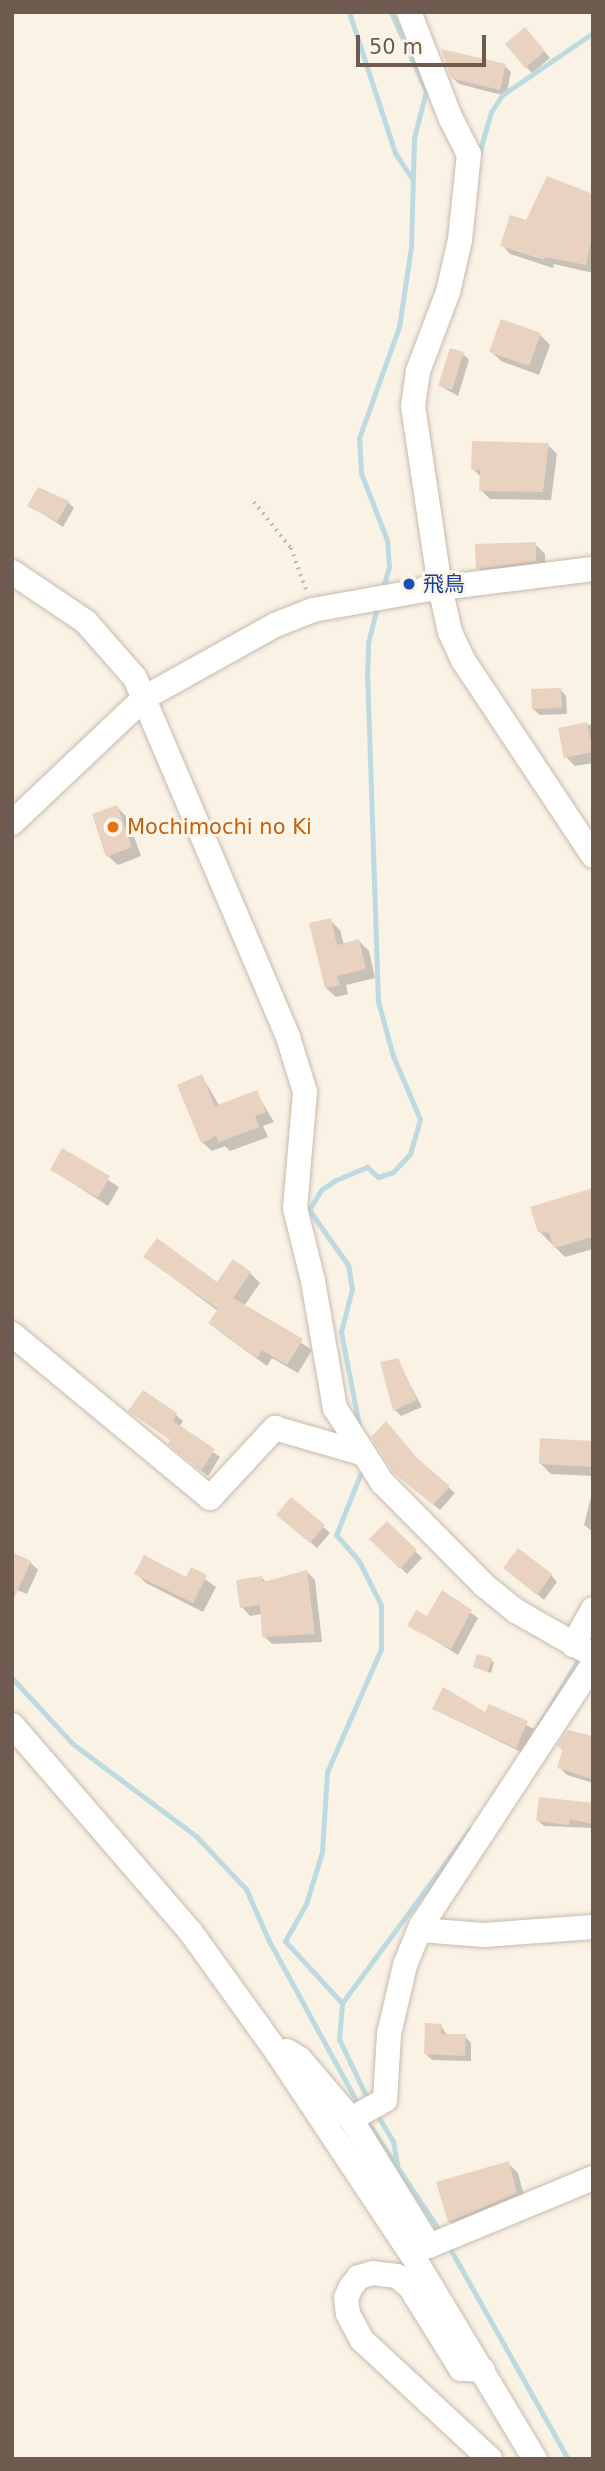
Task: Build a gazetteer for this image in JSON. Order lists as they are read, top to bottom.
{
  "places": ["飛鳥", "Mochimochi no Ki"],
  "scale_bar": "50 m"
}
